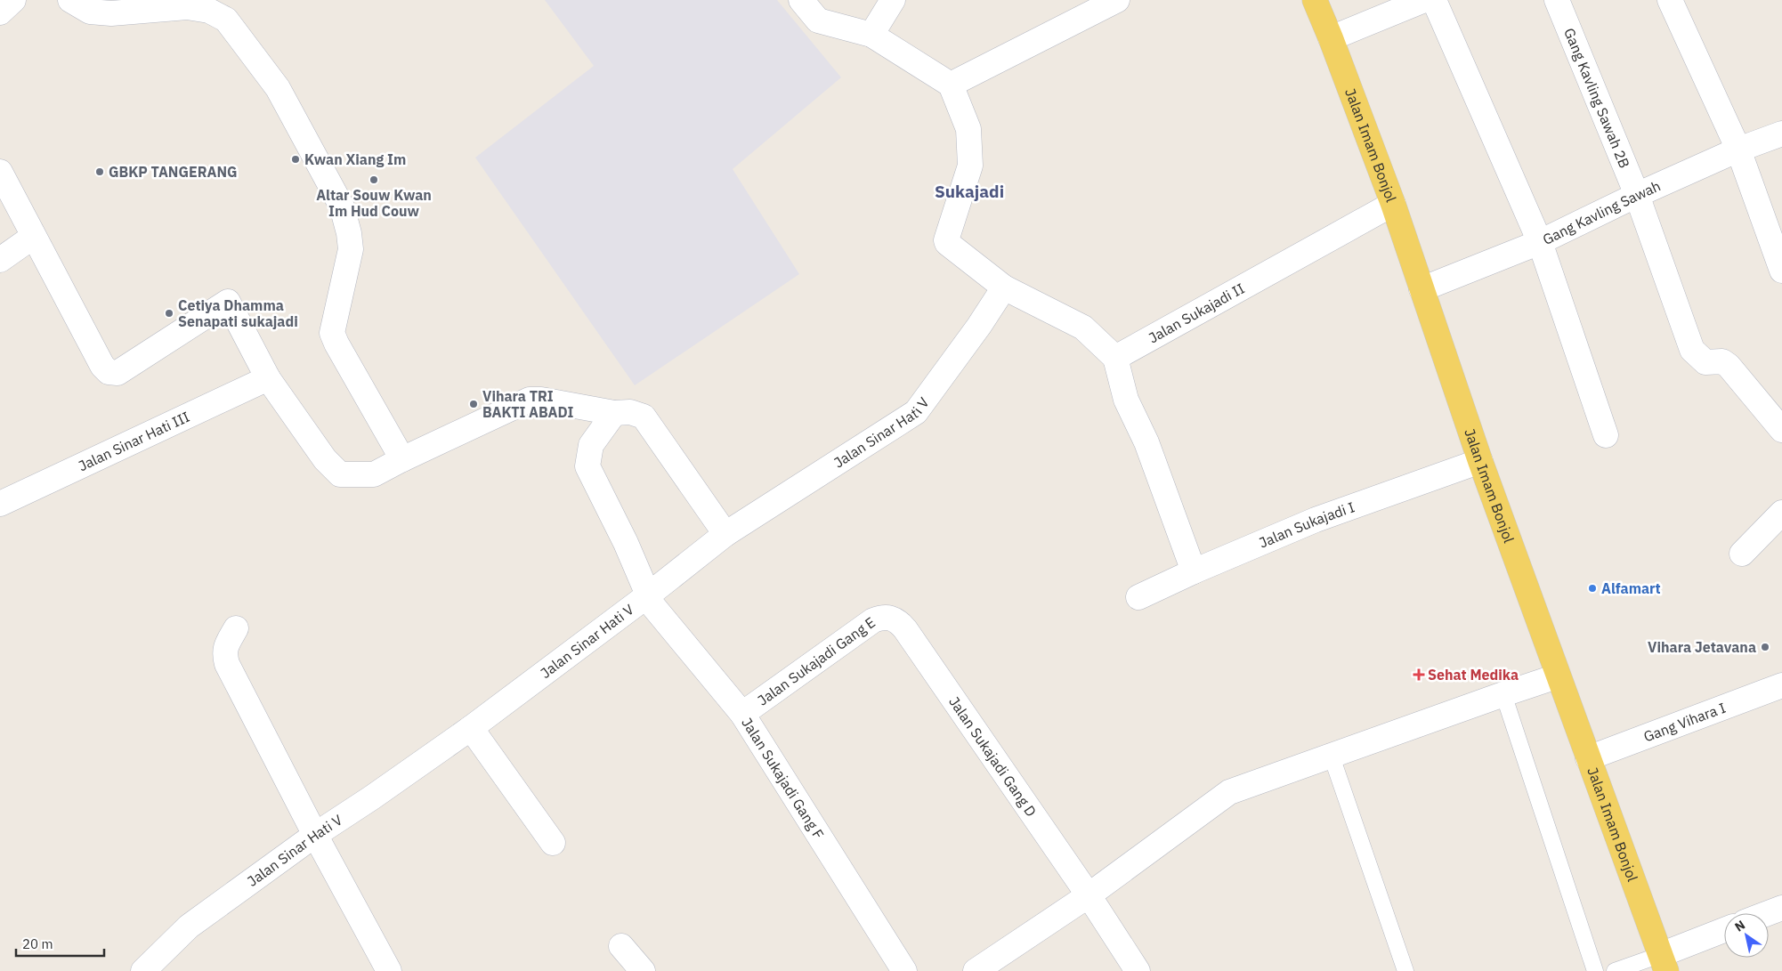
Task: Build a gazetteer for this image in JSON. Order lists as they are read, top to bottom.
{
  "streets": {
    "main road": ["Jalan Imam Bonjol"],
    "street": [
      "Gang Kavling Sawah 2B",
      "Gang Kavling Sawah",
      "Jalan Sukajadi II",
      "Jalan Sinar Hati V",
      "Jalan Sinar Hati III",
      "Jalan Sukajadi I",
      "Jalan Sukajadi Gang E",
      "Gang Vihara I",
      "Jalan Sukajadi Gang D",
      "Jalan Sukajadi Gang F"
    ]
  },
  "crossings": [
    ["Gang Kavling Sawah 2B", "Gang Kavling Sawah"],
    ["Jalan Imam Bonjol", "Gang Kavling Sawah"],
    ["Jalan Imam Bonjol", "Jalan Sukajadi II"],
    ["Jalan Imam Bonjol", "Jalan Sukajadi I"],
    ["Jalan Imam Bonjol", "Gang Vihara I"],
    ["Jalan Sinar Hati V", "Jalan Sukajadi Gang F"],
    ["Jalan Sukajadi Gang E", "Jalan Sukajadi Gang D"],
    ["Jalan Sukajadi Gang E", "Jalan Sukajadi Gang F"]
  ],
  "districts": ["Sukajadi"],
  "places": {
    "other": [
      "Kwan Xiang Im",
      "GBKP TANGERANG",
      "Altar Souw Kwan Im Hud Couw",
      "Cetiya Dhamma Senapati sukajadi",
      "Vihara TRI BAKTI ABADI",
      "Alfamart",
      "Vihara Jetavana"
    ],
    "health": ["Sehat Medika"]
  },
  "scale_bar": "20 m",
  "north": "top left"
}
